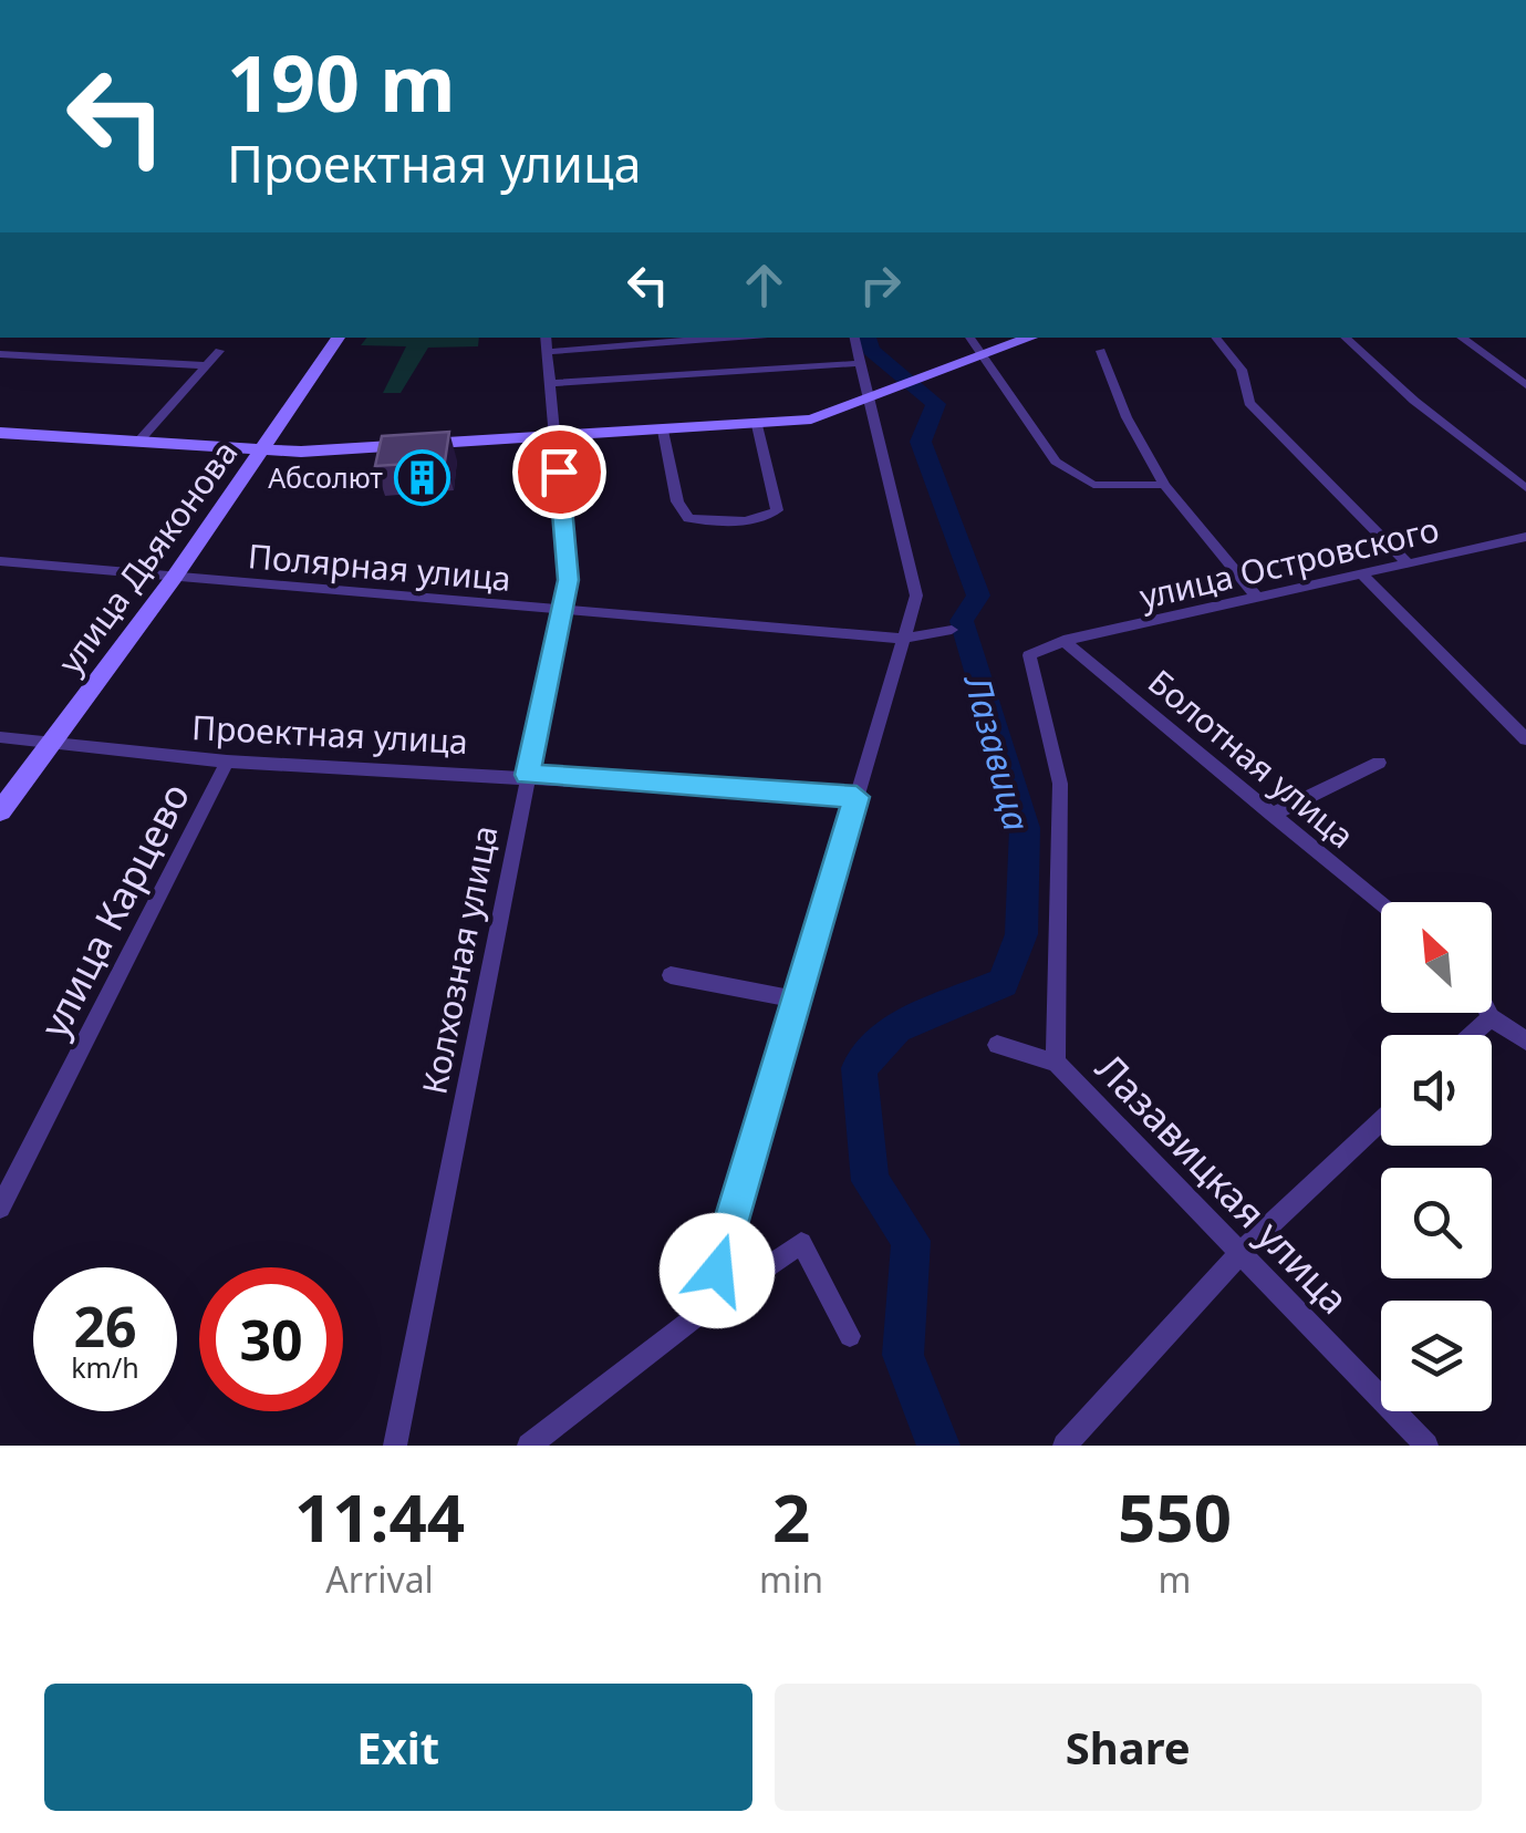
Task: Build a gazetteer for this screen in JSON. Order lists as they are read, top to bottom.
{
  "streets": {
    "main road": ["улица Дьяконова"],
    "street": [
      "улица Островского",
      "Полярная улица",
      "Проектная улица",
      "Болотная улица",
      "улица Карцево",
      "Колхозная улица",
      "Лазавицкая улица"
    ]
  },
  "crossings": [
    ["улица Дьяконова", "Полярная улица"],
    ["улица Дьяконова", "Проектная улица"],
    ["улица Островского", "Болотная улица"],
    ["Полярная улица", "Колхозная улица"],
    ["Проектная улица", "улица Карцево"],
    ["Проектная улица", "Колхозная улица"]
  ],
  "water": ["Лазавица"],
  "places": {
    "building": ["Абсолют"]
  },
  "north": "top left",
  "page": {
    "turn": ["190 m", "Проектная улица"],
    "speed": "26 km/h",
    "limit": "30",
    "eta": [
      "11:44",
      "Arrival",
      "2",
      "min",
      "550",
      "m"
    ],
    "buttons": ["Exit", "Share"]
  }
}
